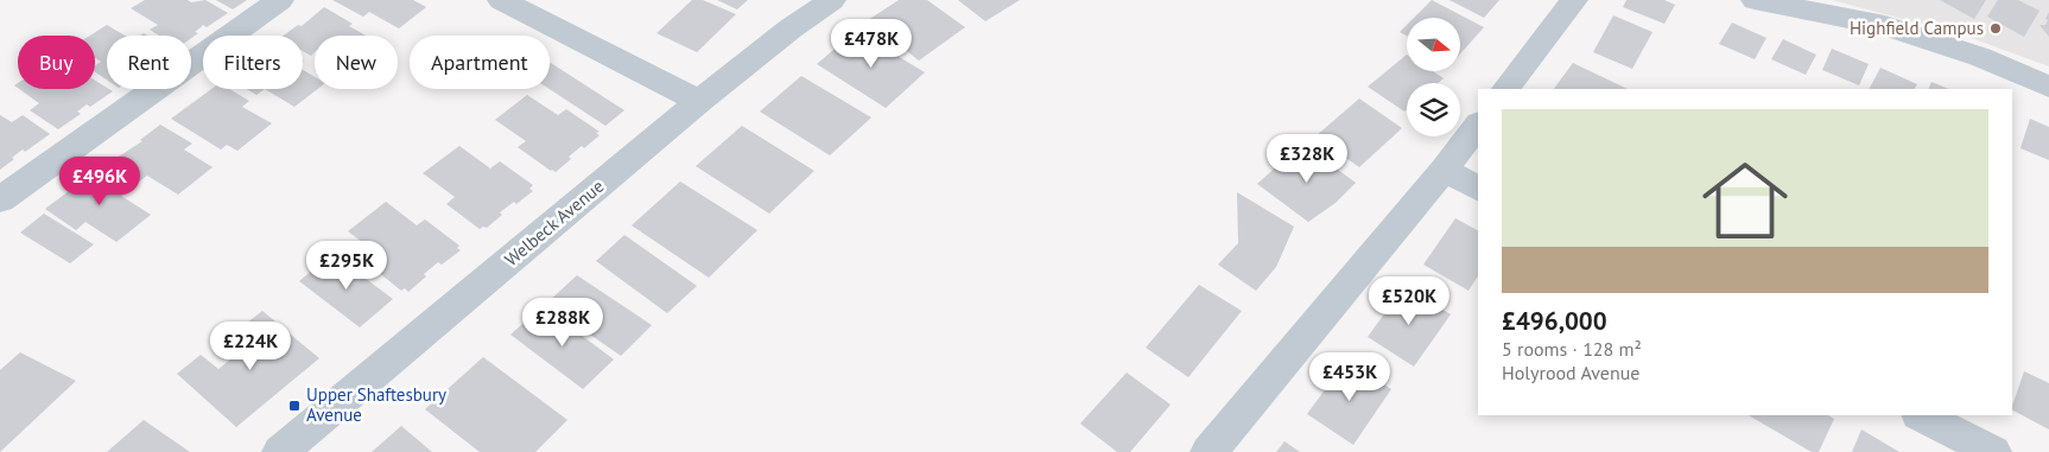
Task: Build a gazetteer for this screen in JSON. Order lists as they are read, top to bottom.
{
  "streets": {
    "street": ["Welbeck Avenue"]
  },
  "places": {
    "other": ["Highfield Campus"],
    "transit": ["Upper Shaftesbury Avenue"]
  },
  "north": "right",
  "page": {
    "price": [
      "£478K",
      "£328K",
      "£496K",
      "£295K",
      "£520K",
      "£288K",
      "£224K",
      "£453K"
    ],
    "chip": [
      "Buy",
      "Rent",
      "Filters",
      "New",
      "Apartment"
    ],
    "list": [
      {
        "name": "£496,000",
        "note": "5 rooms · 128 m² · Holyrood Avenue"
      }
    ]
  }
}
